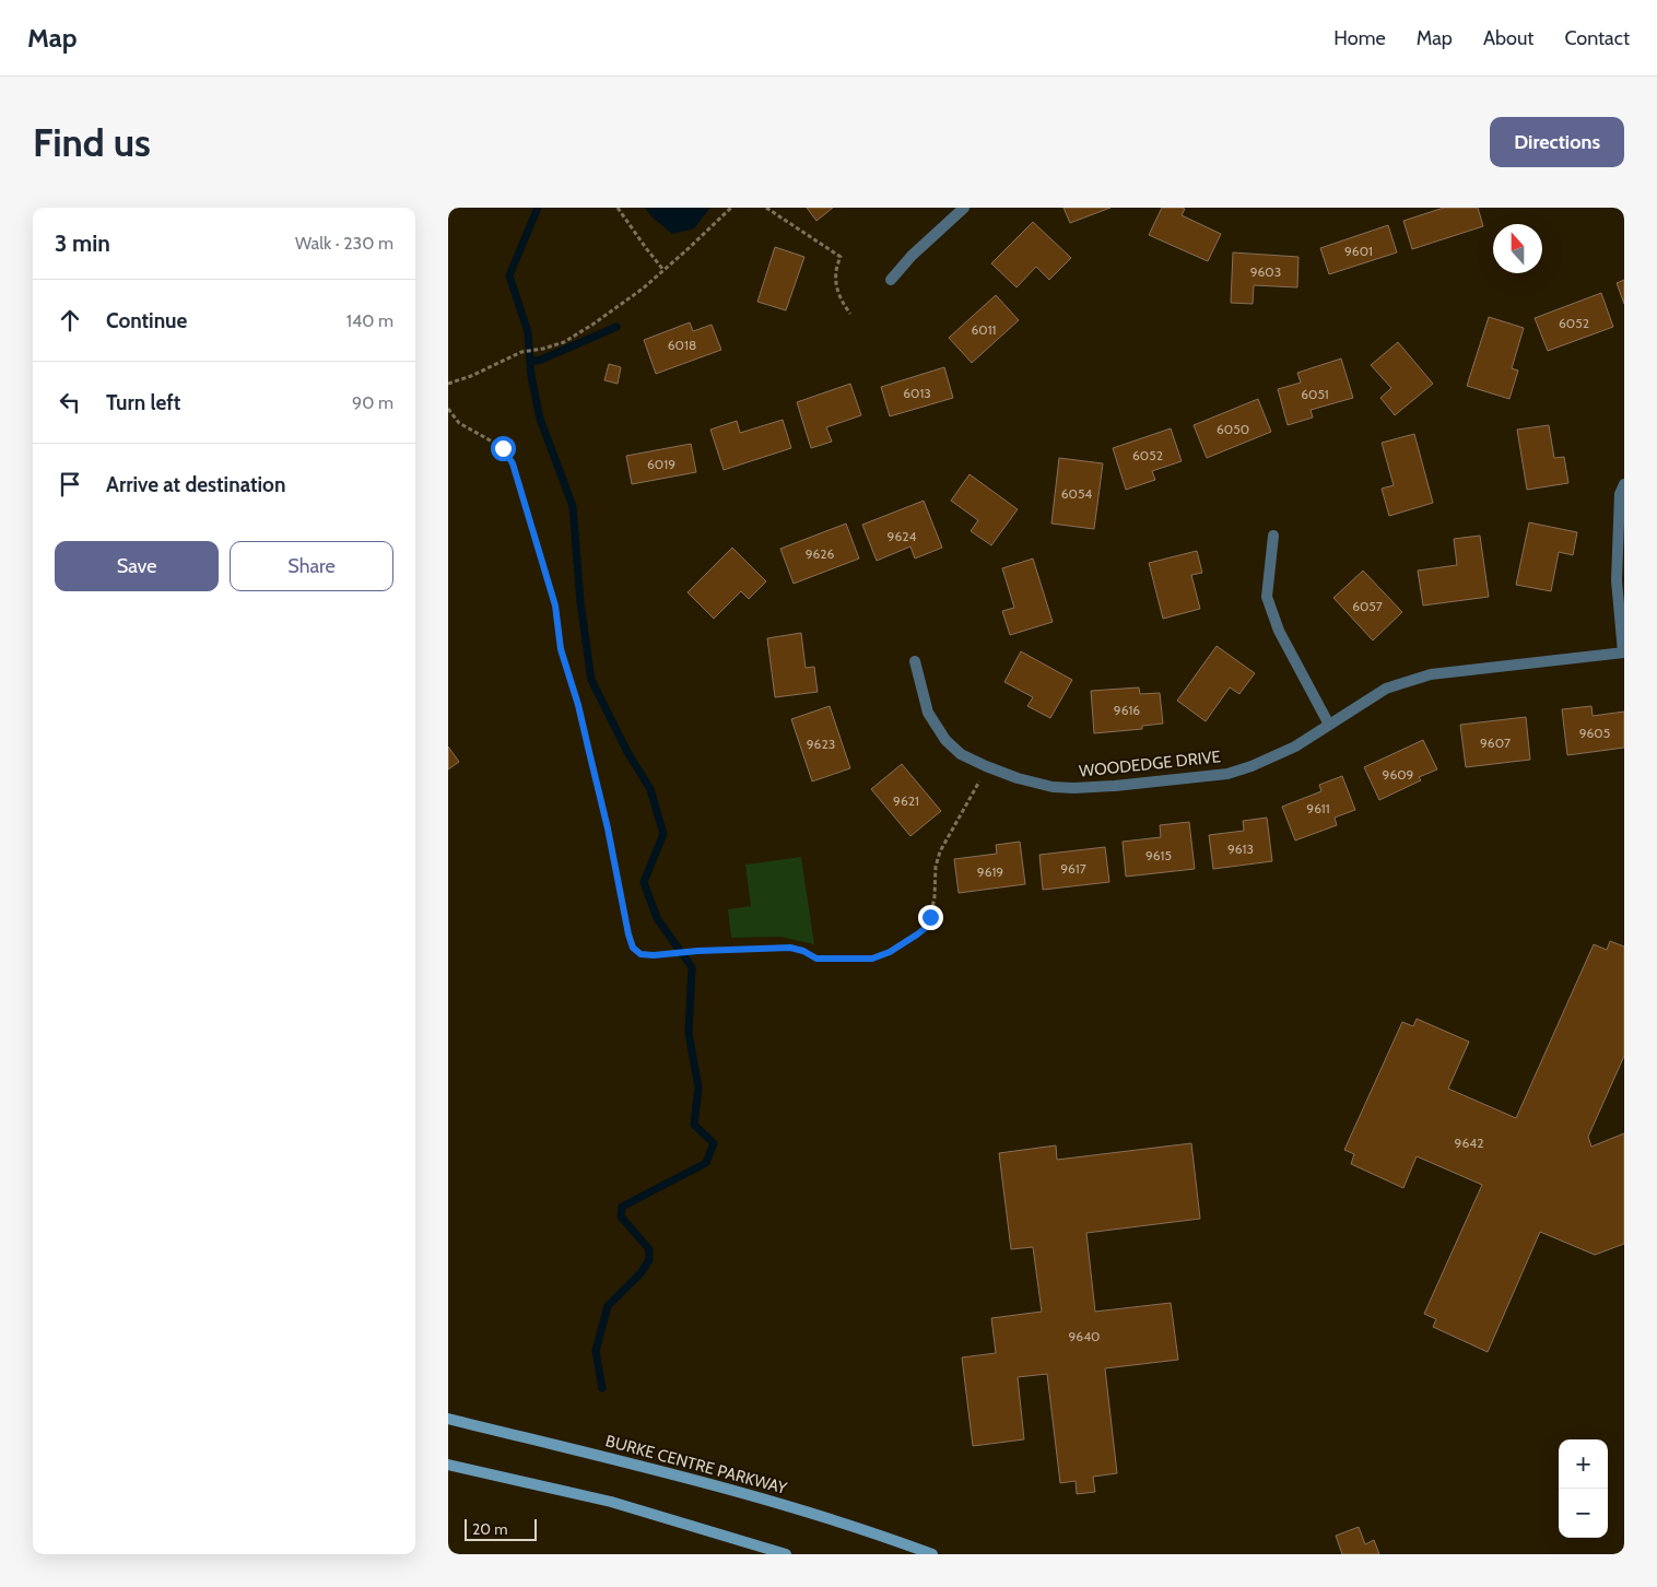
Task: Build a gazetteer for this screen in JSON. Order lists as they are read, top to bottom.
{
  "streets": {
    "main road": ["BURKE CENTRE PARKWAY"],
    "street": ["WOODEDGE DRIVE"]
  },
  "house_numbers": [
    "9601",
    "9603",
    "6052",
    "6011",
    "6018",
    "6013",
    "6051",
    "6050",
    "6052",
    "6019",
    "6054",
    "9624",
    "9626",
    "6057",
    "9616",
    "9605",
    "9607",
    "9623",
    "9609",
    "9621",
    "9611",
    "9613",
    "9615",
    "9617",
    "9619",
    "9642",
    "9640"
  ],
  "scale_bar": "20 m",
  "north": "top",
  "page": {
    "header": "Map",
    "nav": [
      "Home",
      "Map",
      "About",
      "Contact"
    ],
    "buttons": [
      "Directions",
      ["Save", "Share"]
    ],
    "title": "Find us",
    "heading": ["3 min", "Walk · 230 m"],
    "list": [
      ["Continue", "140 m"],
      ["Turn left", "90 m"],
      "Arrive at destination"
    ],
    "map_buttons": ["+", "−"],
    "scale": "20 m"
  }
}
